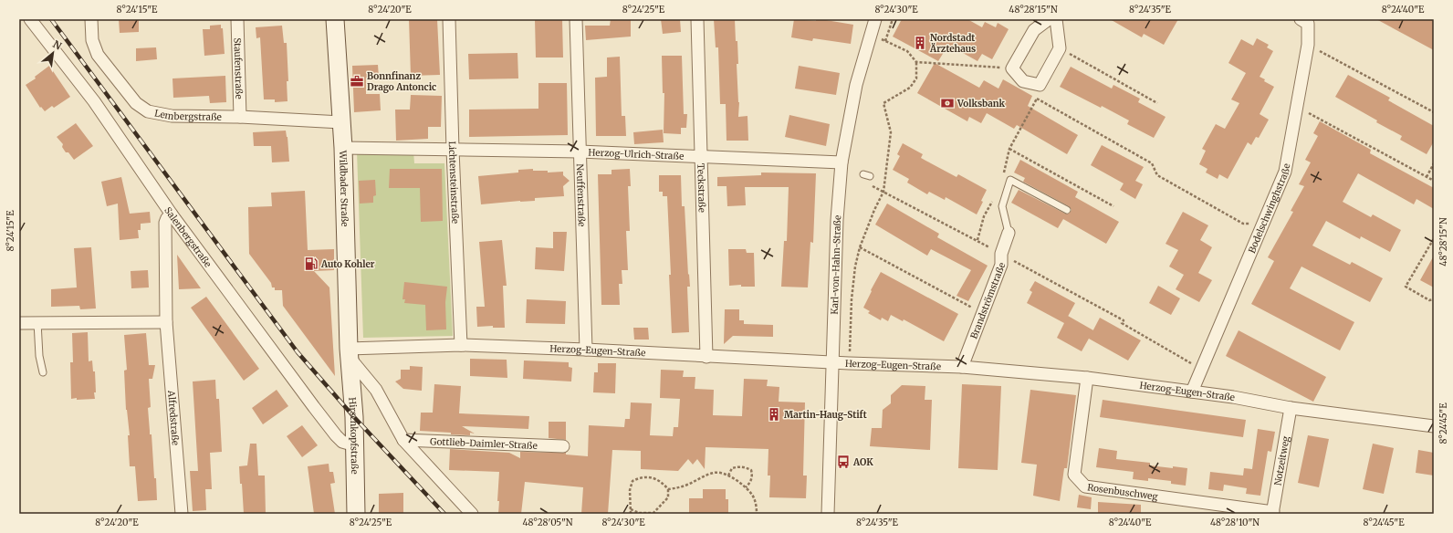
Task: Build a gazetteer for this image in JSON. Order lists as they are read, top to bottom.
{
  "streets": {
    "main road": ["Wildbader Straße", "Hirschkopfstraße"],
    "street": [
      "Staufenstraße",
      "Lembergstraße",
      "Herzog-Ulrich-Straße",
      "Lichtensteinstraße",
      "Teckstraße",
      "Neuffenstraße",
      "Bodelschwinghstraße",
      "Salenbergstraße",
      "Karl-von-Hahn-Straße",
      "Brandströmstraße",
      "Herzog-Eugen-Straße",
      "Alfredstraße",
      "Gottlieb-Daimler-Straße",
      "Notzeitweg",
      "Rosenbuschweg"
    ]
  },
  "crossings": [
    ["Staufenstraße", "Lembergstraße"],
    ["Lembergstraße", "Wildbader Straße"],
    ["Herzog-Ulrich-Straße", "Lichtensteinstraße"],
    ["Herzog-Ulrich-Straße", "Wildbader Straße"],
    ["Herzog-Ulrich-Straße", "Teckstraße"],
    ["Herzog-Ulrich-Straße", "Neuffenstraße"],
    ["Herzog-Ulrich-Straße", "Karl-von-Hahn-Straße"],
    ["Lichtensteinstraße", "Herzog-Eugen-Straße"],
    ["Wildbader Straße", "Herzog-Eugen-Straße"],
    ["Wildbader Straße", "Hirschkopfstraße"],
    ["Teckstraße", "Herzog-Eugen-Straße"],
    ["Neuffenstraße", "Herzog-Eugen-Straße"],
    ["Bodelschwinghstraße", "Herzog-Eugen-Straße"],
    ["Salenbergstraße", "Alfredstraße"],
    ["Salenbergstraße", "Hirschkopfstraße"],
    ["Karl-von-Hahn-Straße", "Herzog-Eugen-Straße"],
    ["Brandströmstraße", "Herzog-Eugen-Straße"],
    ["Herzog-Eugen-Straße", "Hirschkopfstraße"],
    ["Herzog-Eugen-Straße", "Notzeitweg"],
    ["Herzog-Eugen-Straße", "Rosenbuschweg"],
    ["Notzeitweg", "Rosenbuschweg"]
  ],
  "places": {
    "building": ["Nordstadt Ärztehaus", "Martin-Haug-Stift"],
    "office": ["Bonnfinanz Drago Antoncic"],
    "bank": ["Volksbank"],
    "fuel station": ["Auto Kohler"],
    "bus stop": ["AOK"]
  },
  "north": "top right",
  "coordinates": [
    "8°24'15\"E",
    "8°24'20\"E",
    "8°24'25\"E",
    "8°24'30\"E",
    "48°28'15\"N",
    "8°24'35\"E",
    "8°24'40\"E",
    "8°24'45\"E",
    "48°28'05\"N",
    "48°28'10\"N"
  ]
}
